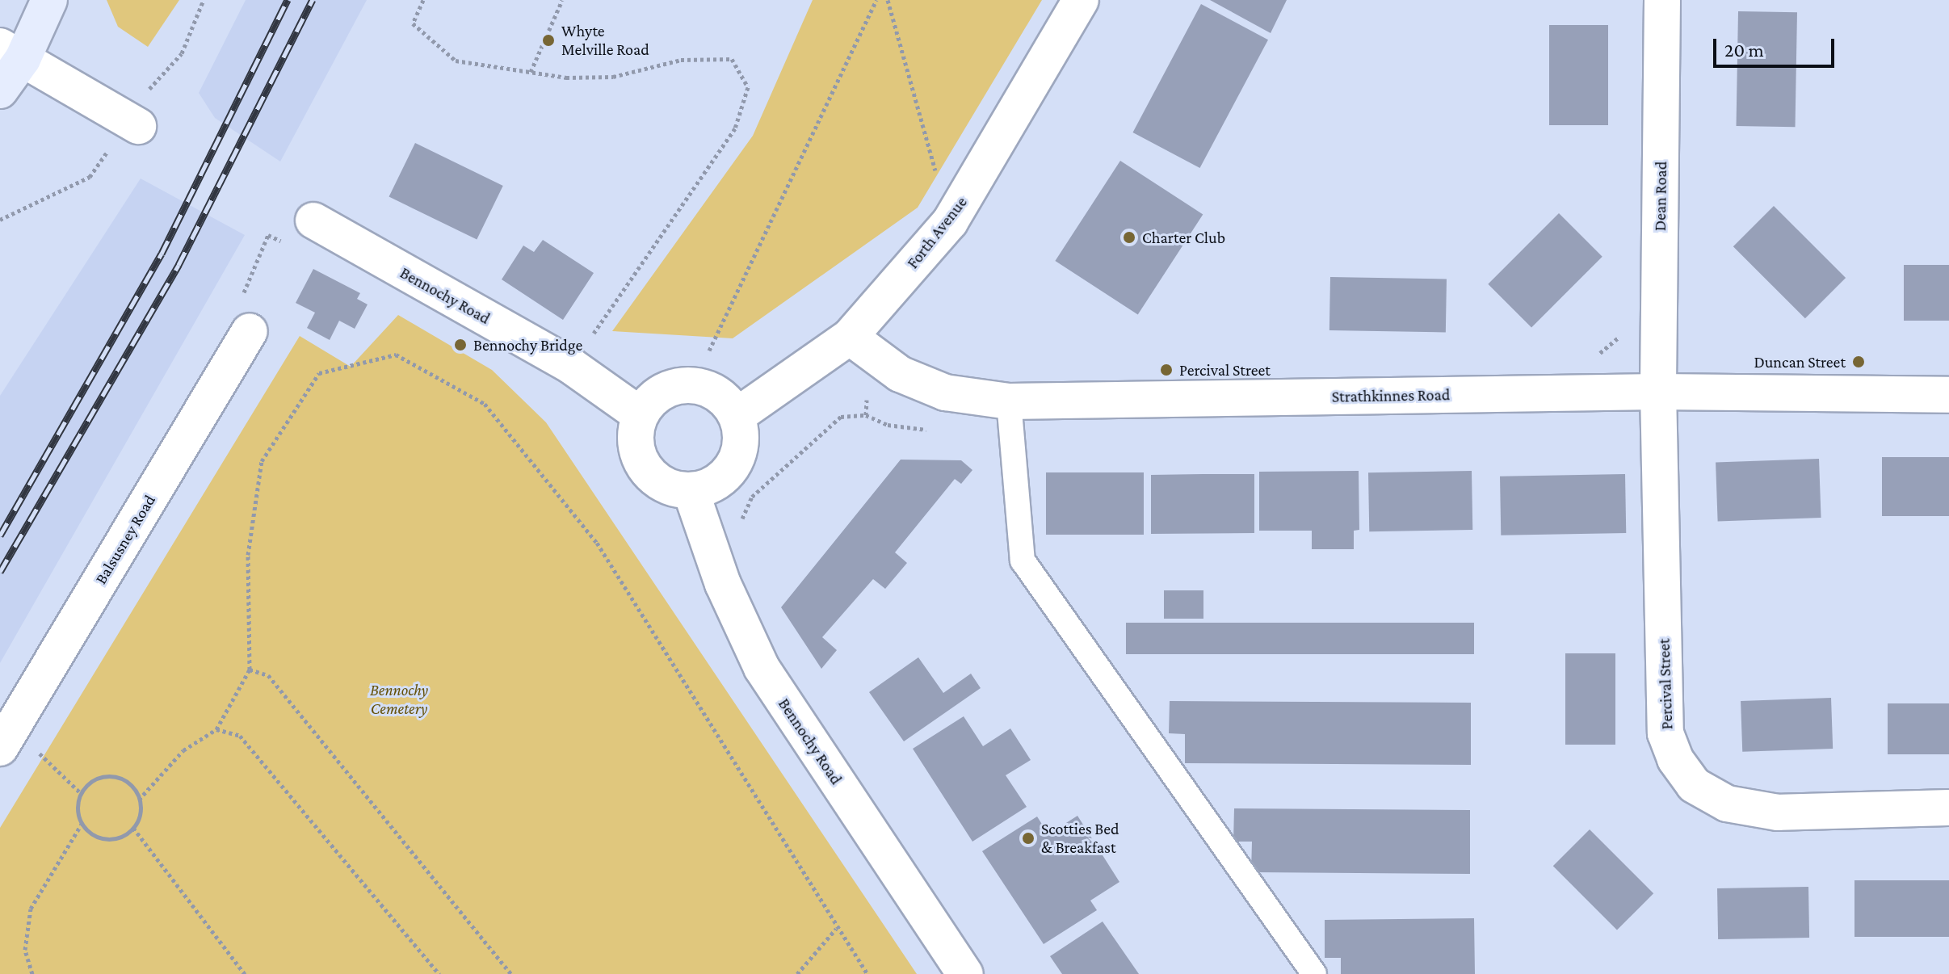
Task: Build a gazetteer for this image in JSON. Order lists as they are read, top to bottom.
{
  "streets": {
    "street": [
      "Dean Road",
      "Forth Avenue",
      "Bennochy Road",
      "Strathkinnes Road",
      "Balsusney Road",
      "Percival Street"
    ]
  },
  "crossings": [
    ["Dean Road", "Strathkinnes Road"],
    ["Dean Road", "Percival Street"],
    ["Forth Avenue", "Bennochy Road"],
    ["Forth Avenue", "Strathkinnes Road"],
    ["Strathkinnes Road", "Percival Street"]
  ],
  "parks": ["Bennochy Cemetery"],
  "places": [
    "Whyte Melville Road",
    "Charter Club",
    "Bennochy Bridge",
    "Duncan Street",
    "Percival Street",
    "Scotties Bed & Breakfast"
  ],
  "scale_bar": "20 m"
}
